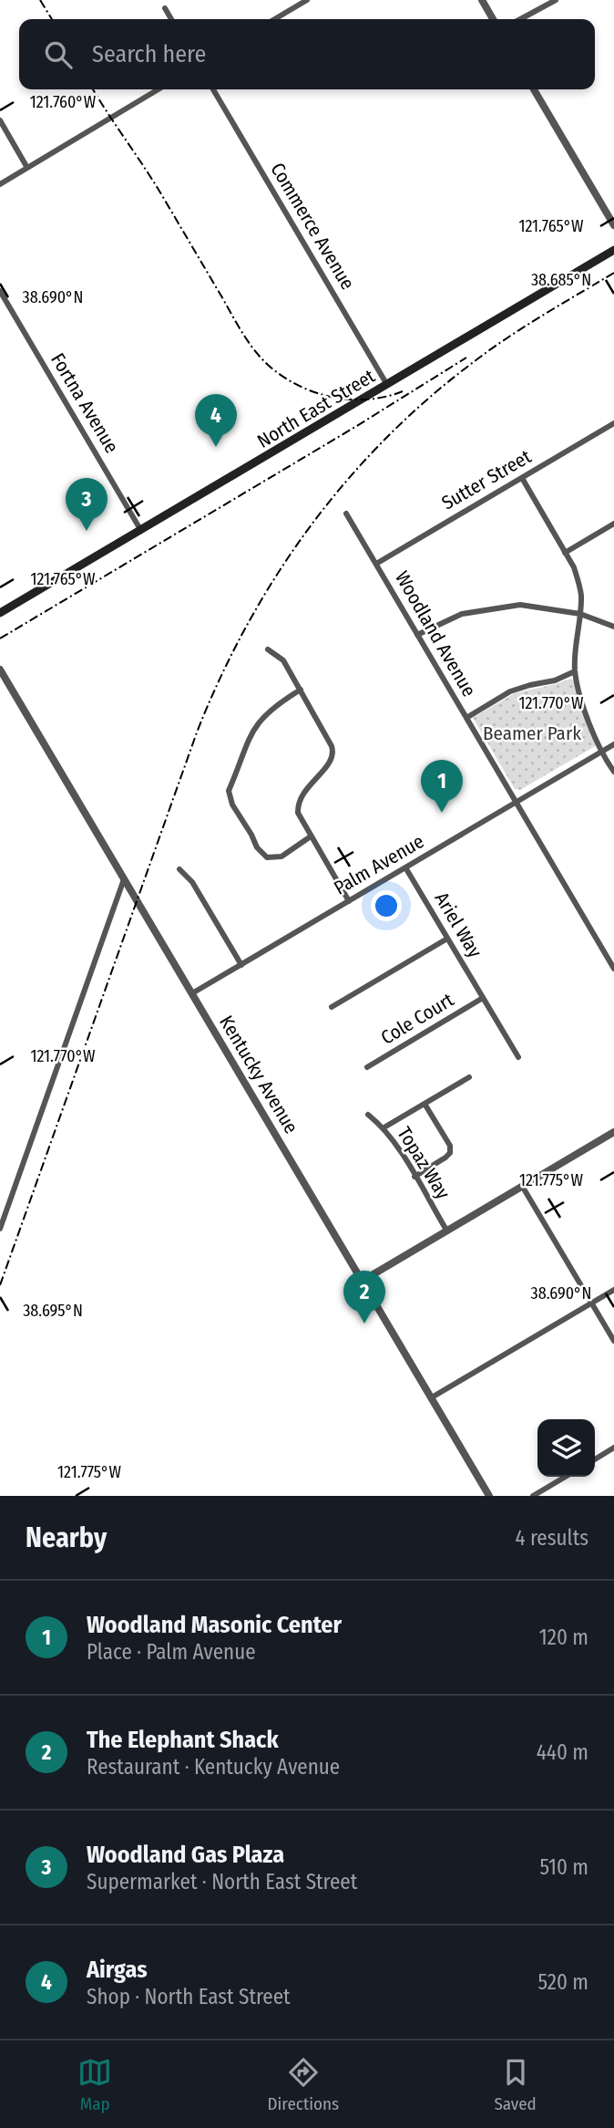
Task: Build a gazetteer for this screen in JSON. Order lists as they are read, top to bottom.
{
  "streets": {
    "main road": ["North East Street"],
    "street": [
      "Commerce Avenue",
      "Fortna Avenue",
      "Sutter Street",
      "Woodland Avenue",
      "Palm Avenue",
      "Ariel Way",
      "Cole Court",
      "Kentucky Avenue",
      "Topaz Way"
    ]
  },
  "crossings": [
    ["Commerce Avenue", "North East Street"],
    ["Fortna Avenue", "North East Street"],
    ["Sutter Street", "Woodland Avenue"],
    ["Woodland Avenue", "Palm Avenue"],
    ["Palm Avenue", "Ariel Way"],
    ["Palm Avenue", "Kentucky Avenue"],
    ["Ariel Way", "Cole Court"]
  ],
  "parks": ["Beamer Park"],
  "page": {
    "search": "Search here",
    "pins": [
      "4",
      "3",
      "1",
      "2"
    ],
    "heading": ["Nearby", "4 results"],
    "list": [
      {
        "mark": "1",
        "name": "Woodland Masonic Center",
        "note": "Place · Palm Avenue",
        "value": "120 m"
      },
      {
        "mark": "2",
        "name": "The Elephant Shack",
        "note": "Restaurant · Kentucky Avenue",
        "value": "440 m"
      },
      {
        "mark": "3",
        "name": "Woodland Gas Plaza",
        "note": "Supermarket · North East Street",
        "value": "510 m"
      },
      {
        "mark": "4",
        "name": "Airgas",
        "note": "Shop · North East Street",
        "value": "520 m"
      }
    ],
    "nav": ["Map", "Directions", "Saved"]
  },
  "coordinates": [
    "121.760°W",
    "121.765°W",
    "38.685°N",
    "38.690°N",
    "121.770°W",
    "121.775°W",
    "38.695°N"
  ]
}
